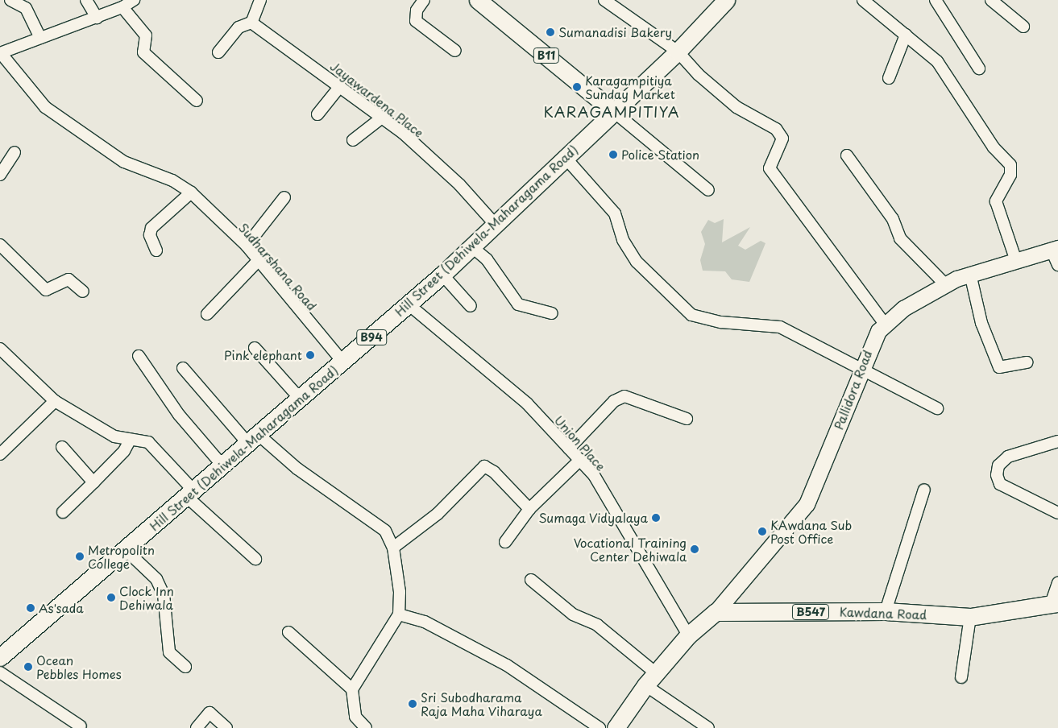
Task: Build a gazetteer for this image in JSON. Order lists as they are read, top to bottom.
{
  "streets": {
    "main road": [
      "B11",
      "Hill Street (Dehiwela-Maharagama Road)",
      "B94",
      "B547",
      "Kawdana Road"
    ],
    "street": [
      "Jayawardena Place",
      "Sudharshana Road",
      "Pallidora Road",
      "Union Place"
    ]
  },
  "crossings": [
    ["B11", "Hill Street (Dehiwela-Maharagama Road)"],
    ["Jayawardena Place", "Hill Street (Dehiwela-Maharagama Road)"],
    ["Hill Street (Dehiwela-Maharagama Road)", "Sudharshana Road"],
    ["Hill Street (Dehiwela-Maharagama Road)", "Union Place"],
    ["Pallidora Road", "Kawdana Road"]
  ],
  "districts": ["KARAGAMPITIYA"],
  "places": [
    "Sumanadisi Bakery",
    "Karagampitiya Sunday Market",
    "Police Station",
    "Pink elephant",
    "Sumaga Vidyalaya",
    "KAwdana Sub Post Office",
    "Vocational Training Center Dehiwala",
    "Metropolitn College",
    "Clock Inn Dehiwala",
    "As'sada",
    "Ocean Pebbles Homes",
    "Sri Subodharama Raja Maha Viharaya"
  ]
}
